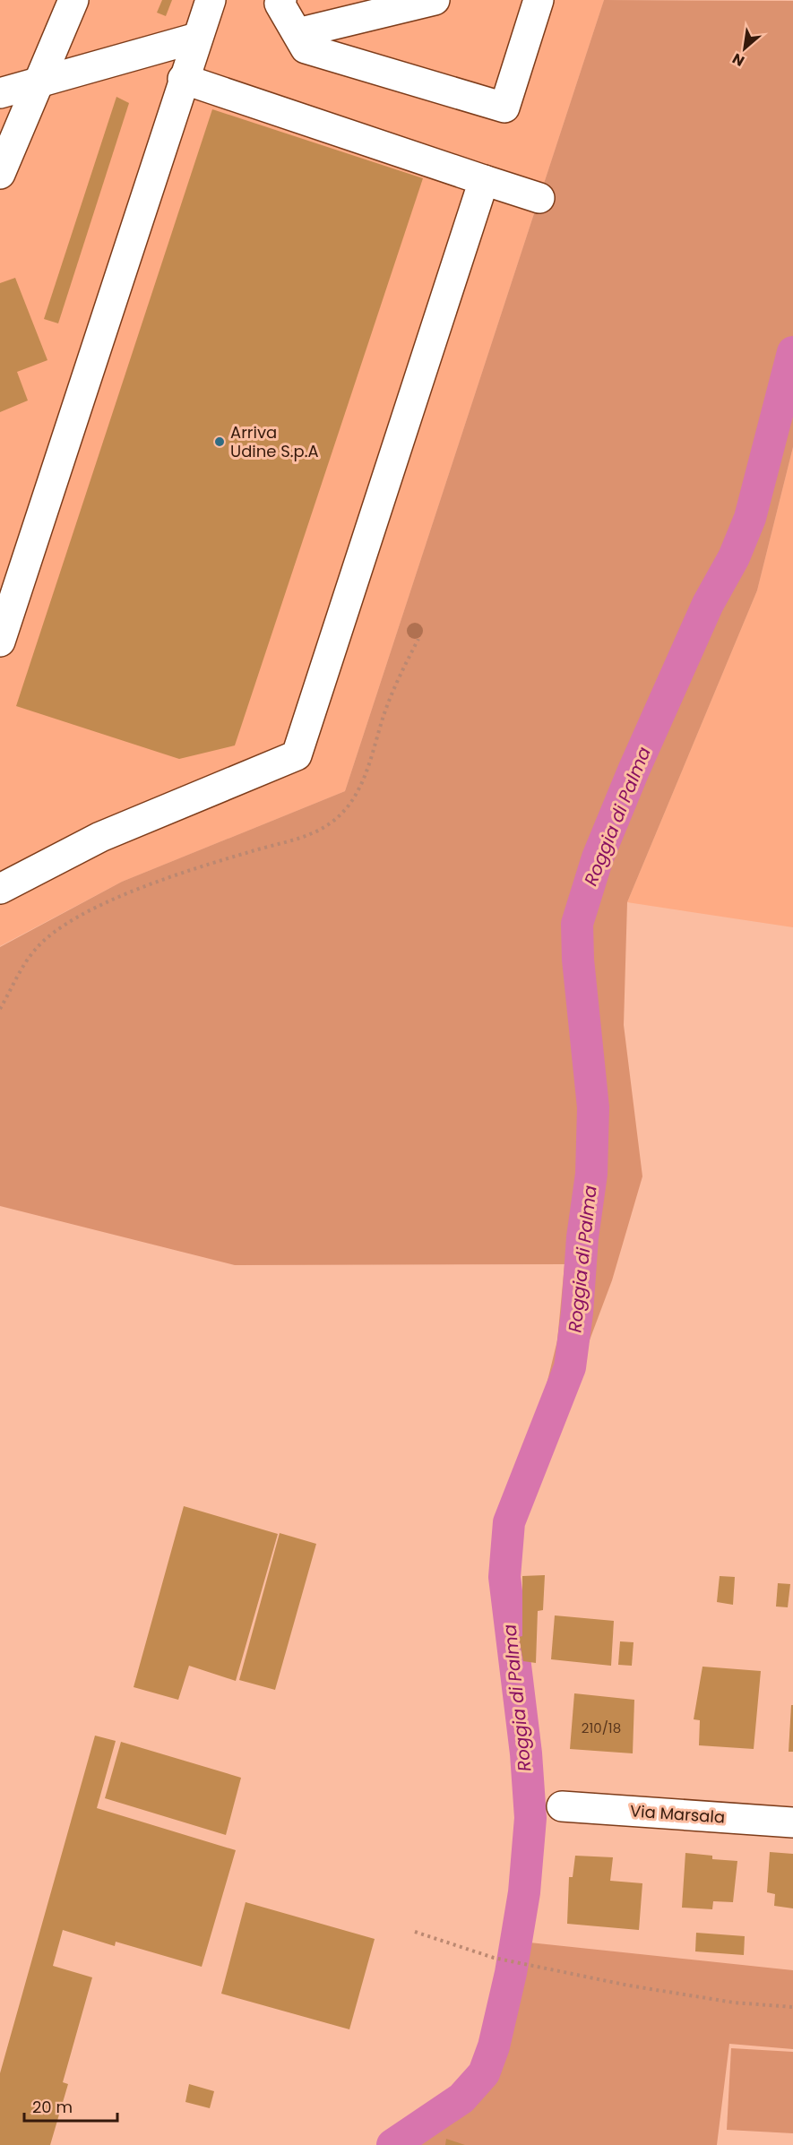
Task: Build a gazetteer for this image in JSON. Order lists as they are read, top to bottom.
{
  "streets": {
    "street": ["Via Marsala"]
  },
  "water": ["Roggia di Palma"],
  "places": ["Arriva Udine S.p.A"],
  "house_numbers": ["210/18"],
  "scale_bar": "20 m",
  "north": "bottom left"
}
